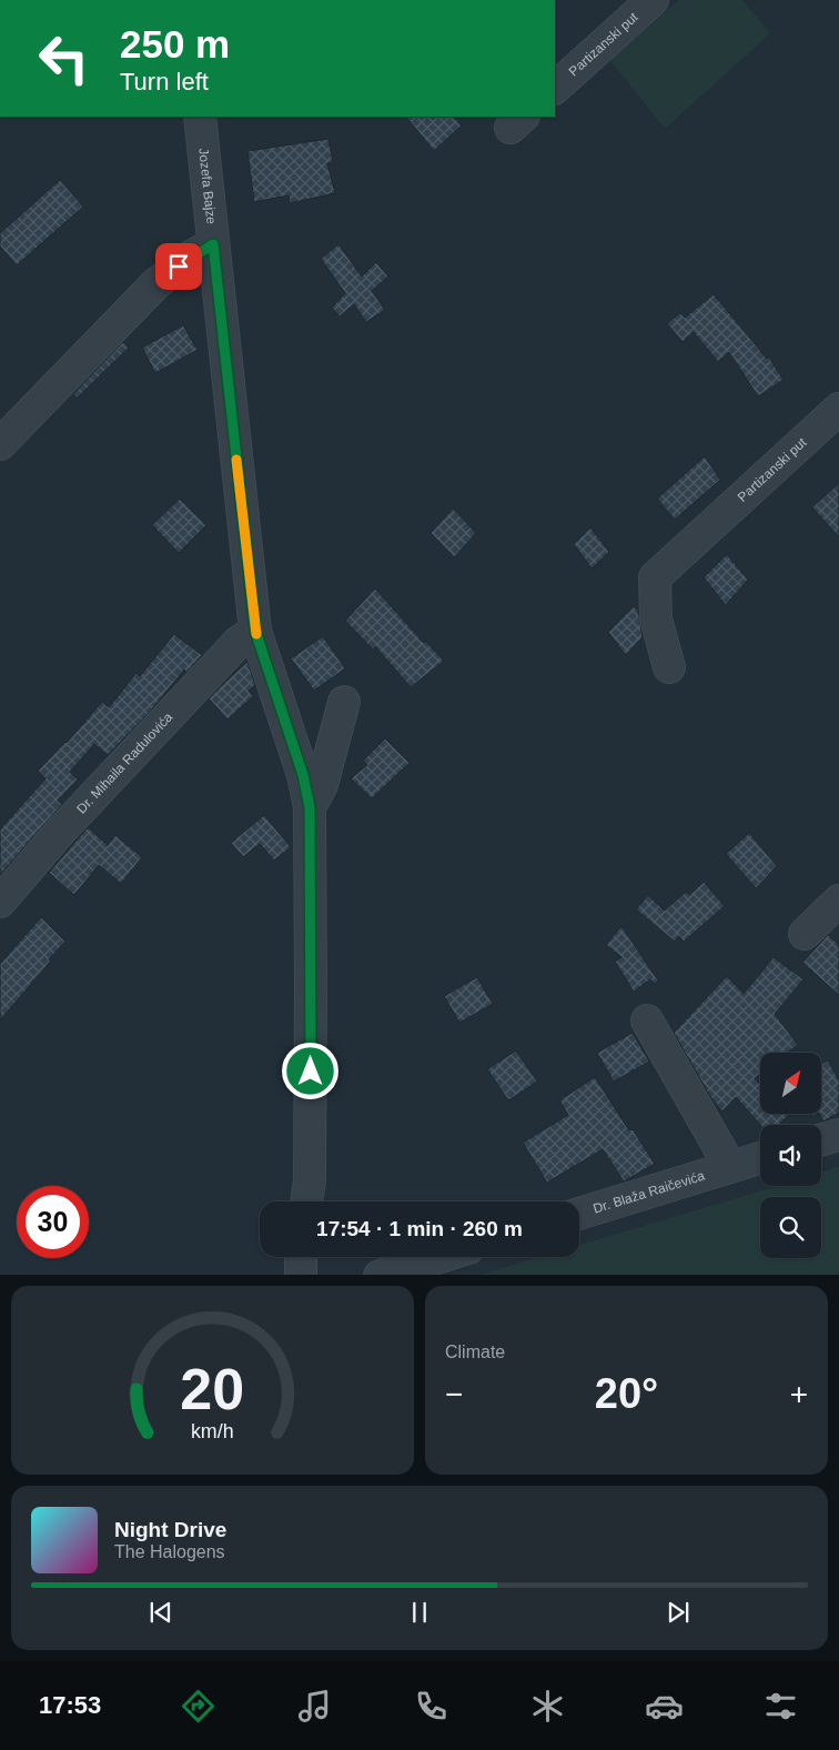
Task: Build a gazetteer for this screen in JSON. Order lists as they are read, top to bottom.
{
  "streets": {
    "street": [
      "Partizanski put",
      "Jozefa Bajze",
      "Dr. Mihaila Radulovića",
      "Dr. Blaža Raičevića"
    ]
  },
  "crossings": [
    ["Jozefa Bajze", "Dr. Mihaila Radulovića"]
  ],
  "north": "top right",
  "page": {
    "turn": ["250 m", "Turn left"],
    "limit": "30",
    "trip": "17:54 · 1 min · 260 m",
    "tile": "Climate",
    "heat": ["−", "20°", "+"],
    "song": ["Night Drive", "The Halogens"],
    "tabs": "17:53",
    "gauge": ["20", "km/h"]
  }
}
